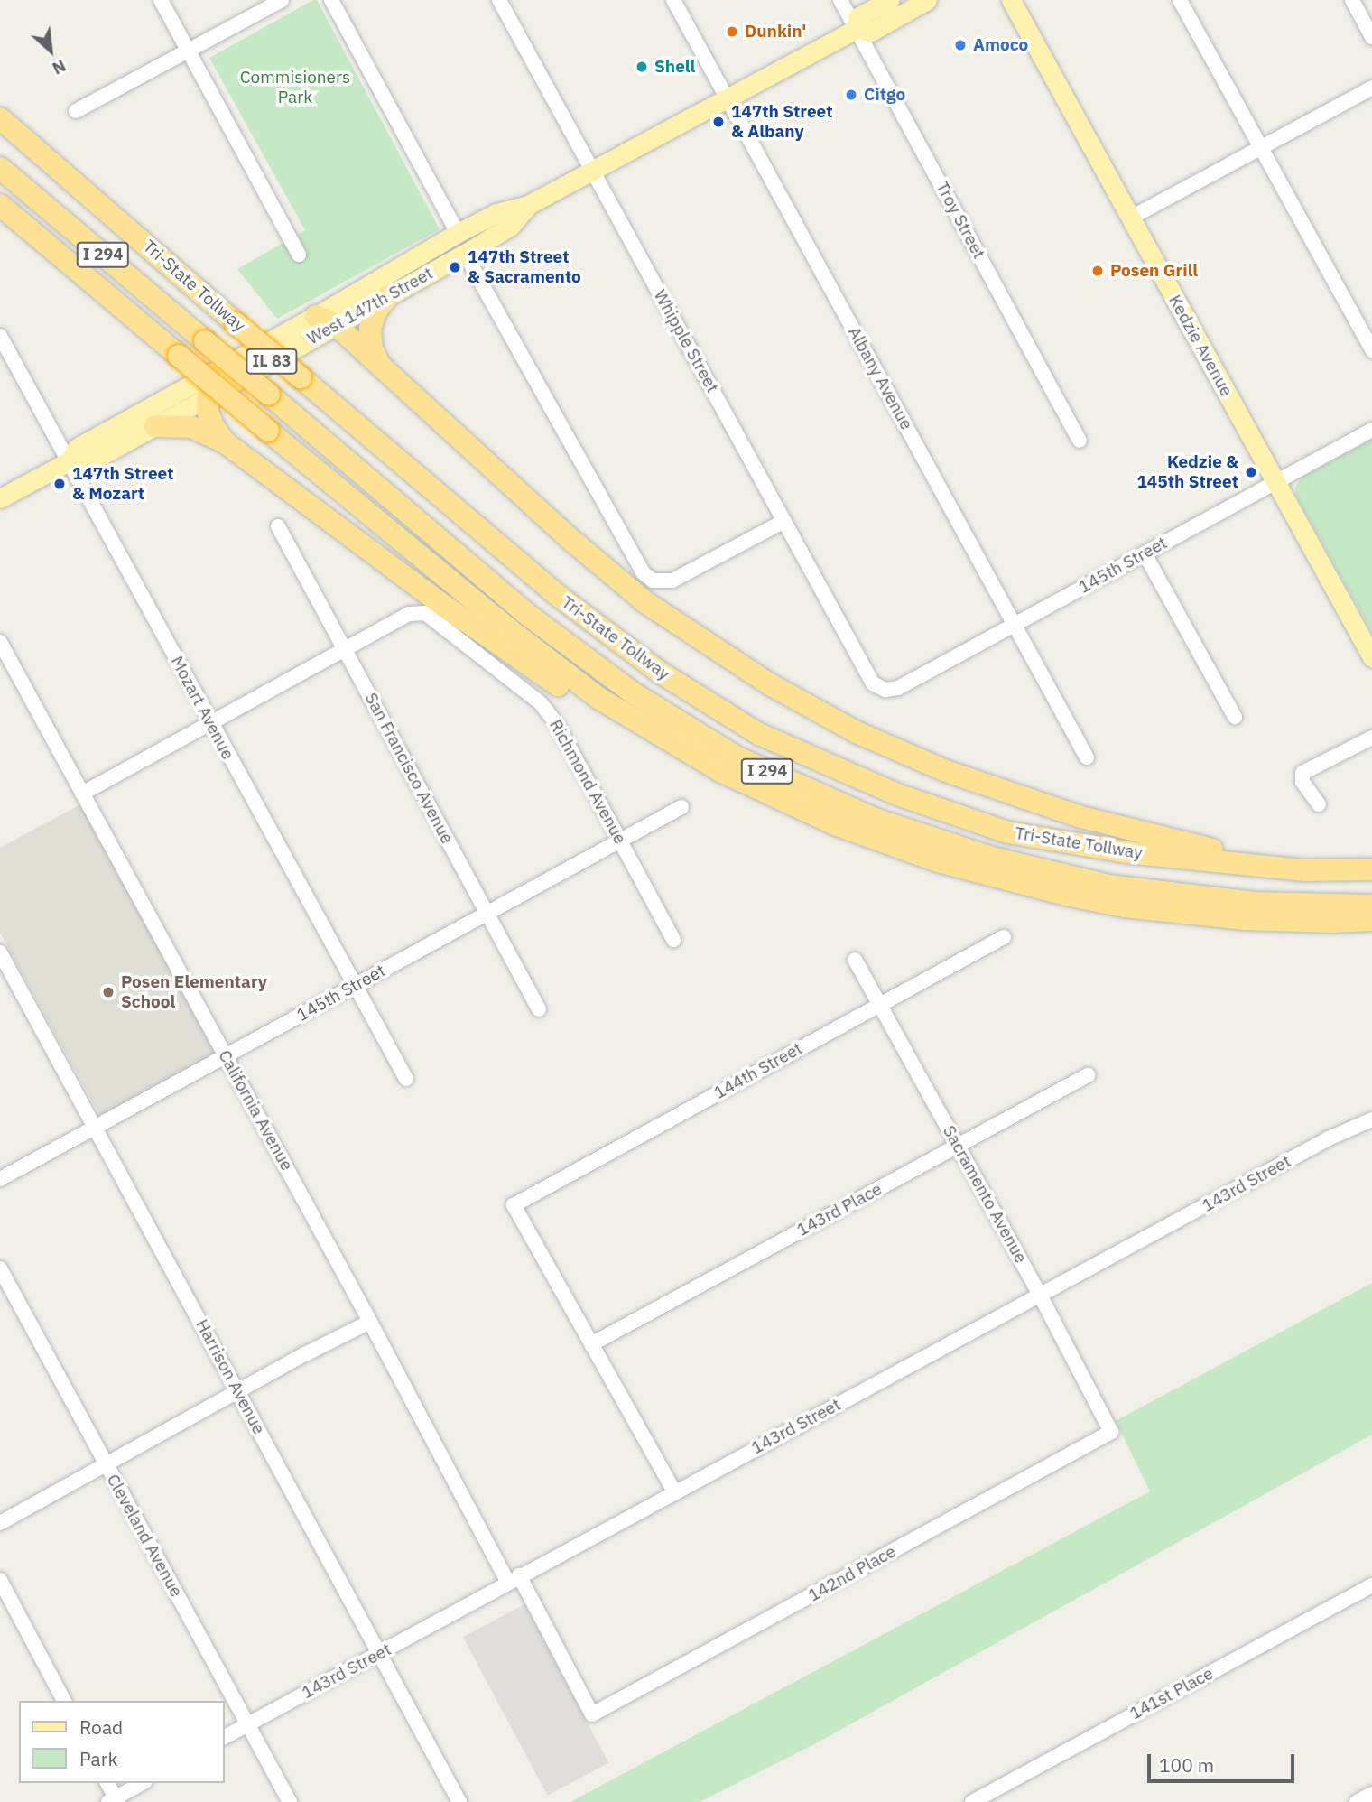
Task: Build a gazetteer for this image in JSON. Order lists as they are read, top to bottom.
{
  "streets": {
    "highway": ["I 294", "Tri-State Tollway"],
    "main road": ["West 147th Street", "Kedzie Avenue", "IL 83"],
    "street": [
      "Troy Street",
      "Whipple Street",
      "Albany Avenue",
      "145th Street",
      "Mozart Avenue",
      "San Francisco Avenue",
      "Richmond Avenue",
      "144th Street",
      "California Avenue",
      "143rd Street",
      "Sacramento Avenue",
      "143rd Place",
      "Harrison Avenue",
      "Cleveland Avenue",
      "142nd Place",
      "141st Place"
    ]
  },
  "crossings": [
    ["Troy Street", "West 147th Street"],
    ["West 147th Street", "Whipple Street"],
    ["West 147th Street", "Albany Avenue"],
    ["West 147th Street", "Mozart Avenue"],
    ["Whipple Street", "145th Street"],
    ["Kedzie Avenue", "145th Street"],
    ["Albany Avenue", "145th Street"],
    ["145th Street", "Mozart Avenue"],
    ["145th Street", "San Francisco Avenue"],
    ["145th Street", "Richmond Avenue"],
    ["145th Street", "California Avenue"],
    ["145th Street", "Harrison Avenue"],
    ["San Francisco Avenue", "Richmond Avenue"],
    ["144th Street", "Sacramento Avenue"],
    ["144th Street", "143rd Place"],
    ["California Avenue", "143rd Street"],
    ["California Avenue", "142nd Place"],
    ["143rd Street", "Sacramento Avenue"],
    ["143rd Street", "Harrison Avenue"],
    ["143rd Street", "Cleveland Avenue"],
    ["Sacramento Avenue", "143rd Place"],
    ["Sacramento Avenue", "142nd Place"]
  ],
  "parks": ["Commisioners Park"],
  "places": [
    "Dunkin'",
    "Amoco",
    "Shell",
    "Citgo",
    "147th Street & Albany",
    "147th Street & Sacramento",
    "Posen Grill",
    "Kedzie & 145th Street",
    "147th Street & Mozart",
    "Posen Elementary School"
  ],
  "legend": ["Road", "Park"],
  "scale_bar": "100 m",
  "north": "bottom right"
}
